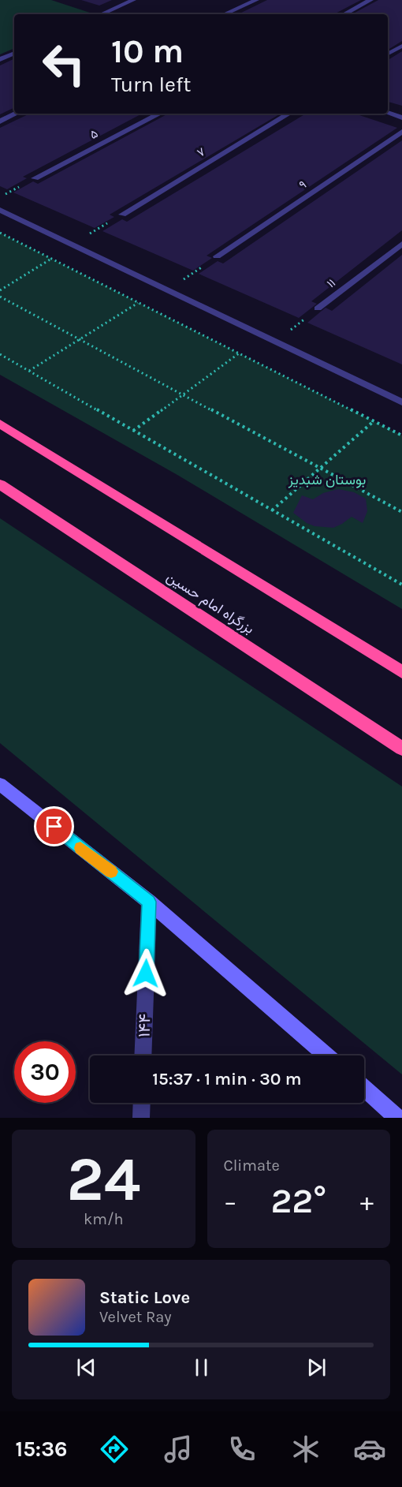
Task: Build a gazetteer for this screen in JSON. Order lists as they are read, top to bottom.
{
  "streets": {
    "highway": ["بزرگراه امام حسین"],
    "street": [
      "۵",
      "۷",
      "۹",
      "۱۱",
      "۱۴۴"
    ]
  },
  "parks": ["بوستان شبدیز"],
  "page": {
    "turn": ["10 m", "Turn left"],
    "limit": "30",
    "trip": "15:37 · 1 min · 30 m",
    "tile": [
      ["24", "km/h"],
      "Climate"
    ],
    "heat": ["−", "22°", "+"],
    "song": ["Static Love", "Velvet Ray"],
    "tabs": "15:36"
  }
}
